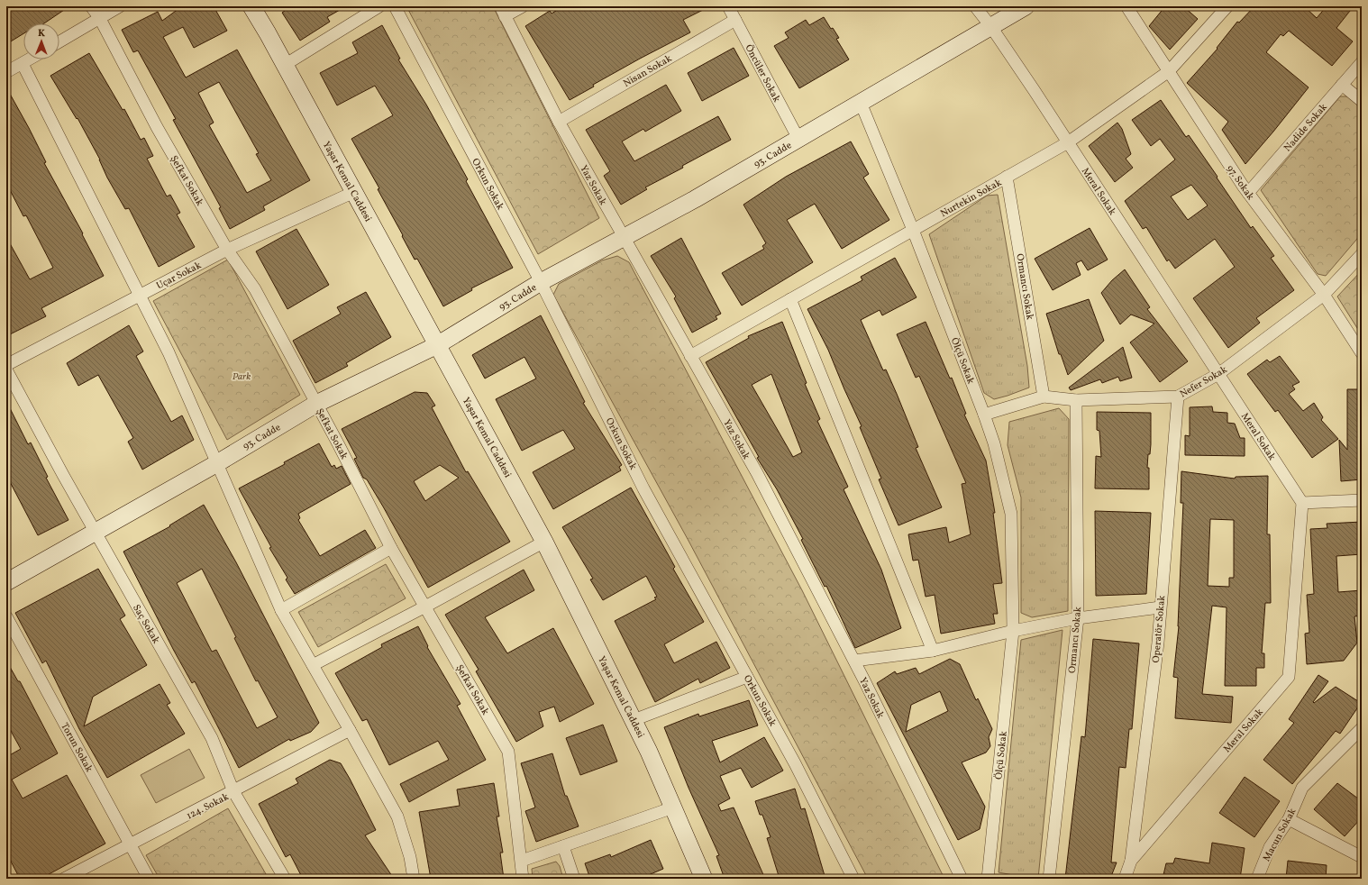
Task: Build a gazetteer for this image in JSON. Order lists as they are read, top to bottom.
{
  "streets": {
    "main road": ["93. Cadde", "Yaşar Kemal Caddesi"],
    "street": [
      "Nisan Sokak",
      "Öncüler Sokak",
      "Nadide Sokak",
      "Şefkat Sokak",
      "97. Sokak",
      "Orkun Sokak",
      "Yaz Sokak",
      "Meral Sokak",
      "Nurtekin Sokak",
      "Uçar Sokak",
      "Ormancı Sokak",
      "Ölçü Sokak",
      "Nefer Sokak",
      "Saç Sokak",
      "Operatör Sokak",
      "Torun Sokak",
      "124. Sokak",
      "Macun Sokak"
    ]
  },
  "crossings": [
    ["Nisan Sokak", "Öncüler Sokak"],
    ["Nisan Sokak", "Yaz Sokak"],
    ["Öncüler Sokak", "93. Cadde"],
    ["Nadide Sokak", "97. Sokak"],
    ["93. Cadde", "Şefkat Sokak"],
    ["93. Cadde", "Yaşar Kemal Caddesi"],
    ["93. Cadde", "Orkun Sokak"],
    ["93. Cadde", "Yaz Sokak"],
    ["93. Cadde", "Meral Sokak"],
    ["93. Cadde", "Ölçü Sokak"],
    ["93. Cadde", "Saç Sokak"],
    ["Şefkat Sokak", "Uçar Sokak"],
    ["Yaşar Kemal Caddesi", "Uçar Sokak"],
    ["97. Sokak", "Nurtekin Sokak"],
    ["97. Sokak", "Nefer Sokak"],
    ["Yaz Sokak", "Nurtekin Sokak"],
    ["Meral Sokak", "Nurtekin Sokak"],
    ["Meral Sokak", "Nefer Sokak"],
    ["Meral Sokak", "Operatör Sokak"],
    ["Nurtekin Sokak", "Ormancı Sokak"],
    ["Nurtekin Sokak", "Ölçü Sokak"],
    ["Ormancı Sokak", "Nefer Sokak"],
    ["Ölçü Sokak", "Nefer Sokak"],
    ["Nefer Sokak", "Operatör Sokak"],
    ["Saç Sokak", "124. Sokak"],
    ["Torun Sokak", "124. Sokak"]
  ],
  "parks": ["Park"],
  "north": "top"
}
